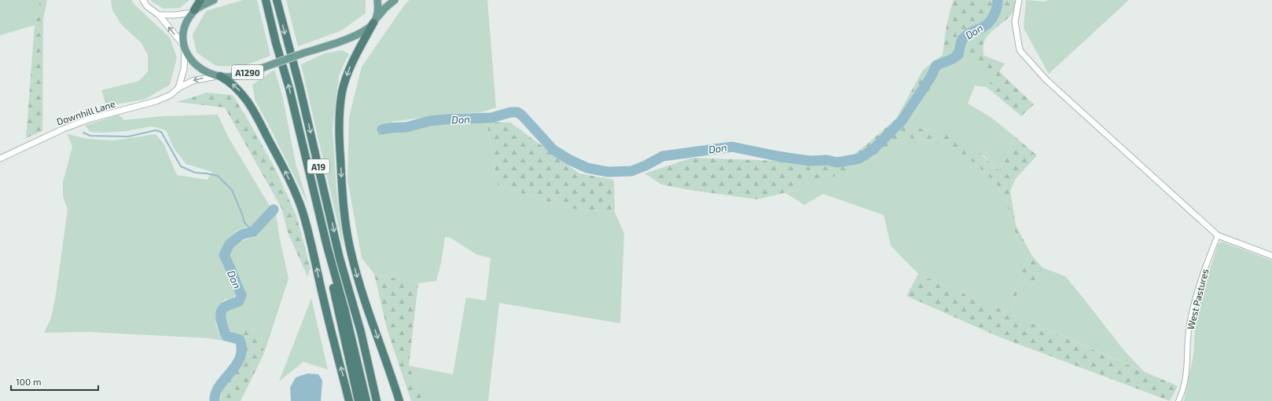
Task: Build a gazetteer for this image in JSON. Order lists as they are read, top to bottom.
{
  "streets": {
    "highway": ["A19"],
    "main road": ["A1290"],
    "street": ["Downhill Lane", "West Pastures"]
  },
  "crossings": [
    ["A1290", "Downhill Lane"]
  ],
  "water": ["Don"],
  "scale_bar": "100 m"
}
